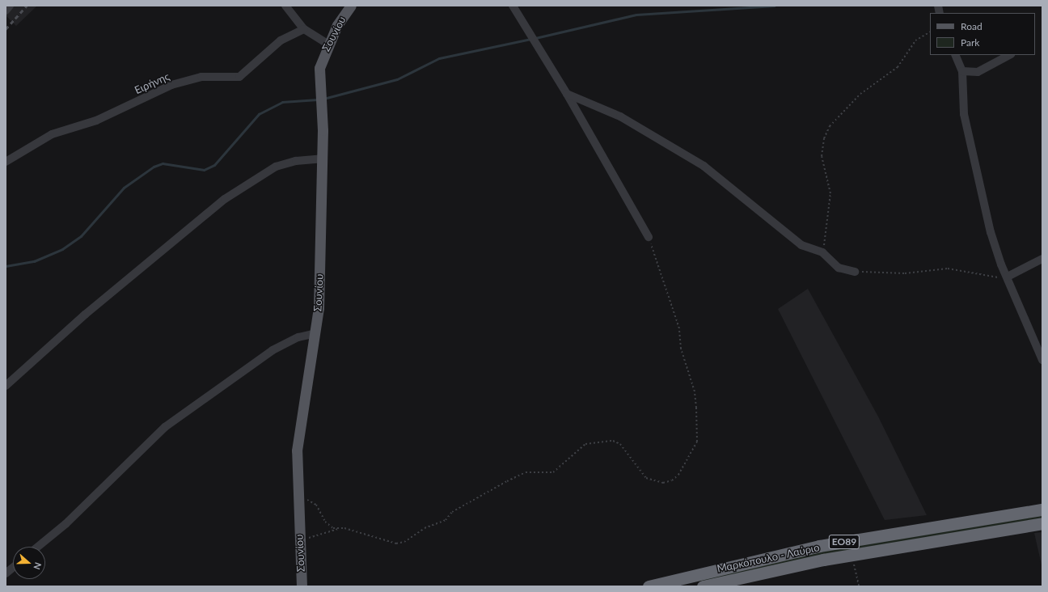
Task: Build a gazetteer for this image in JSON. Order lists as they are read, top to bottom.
{
  "streets": {
    "highway": ["ΕΟ89", "Μαρκόπουλο - Λαύριο"],
    "main road": ["Σουνίου"],
    "street": ["Ειρήνης"]
  },
  "legend": ["Road", "Park"],
  "north": "right"
}
